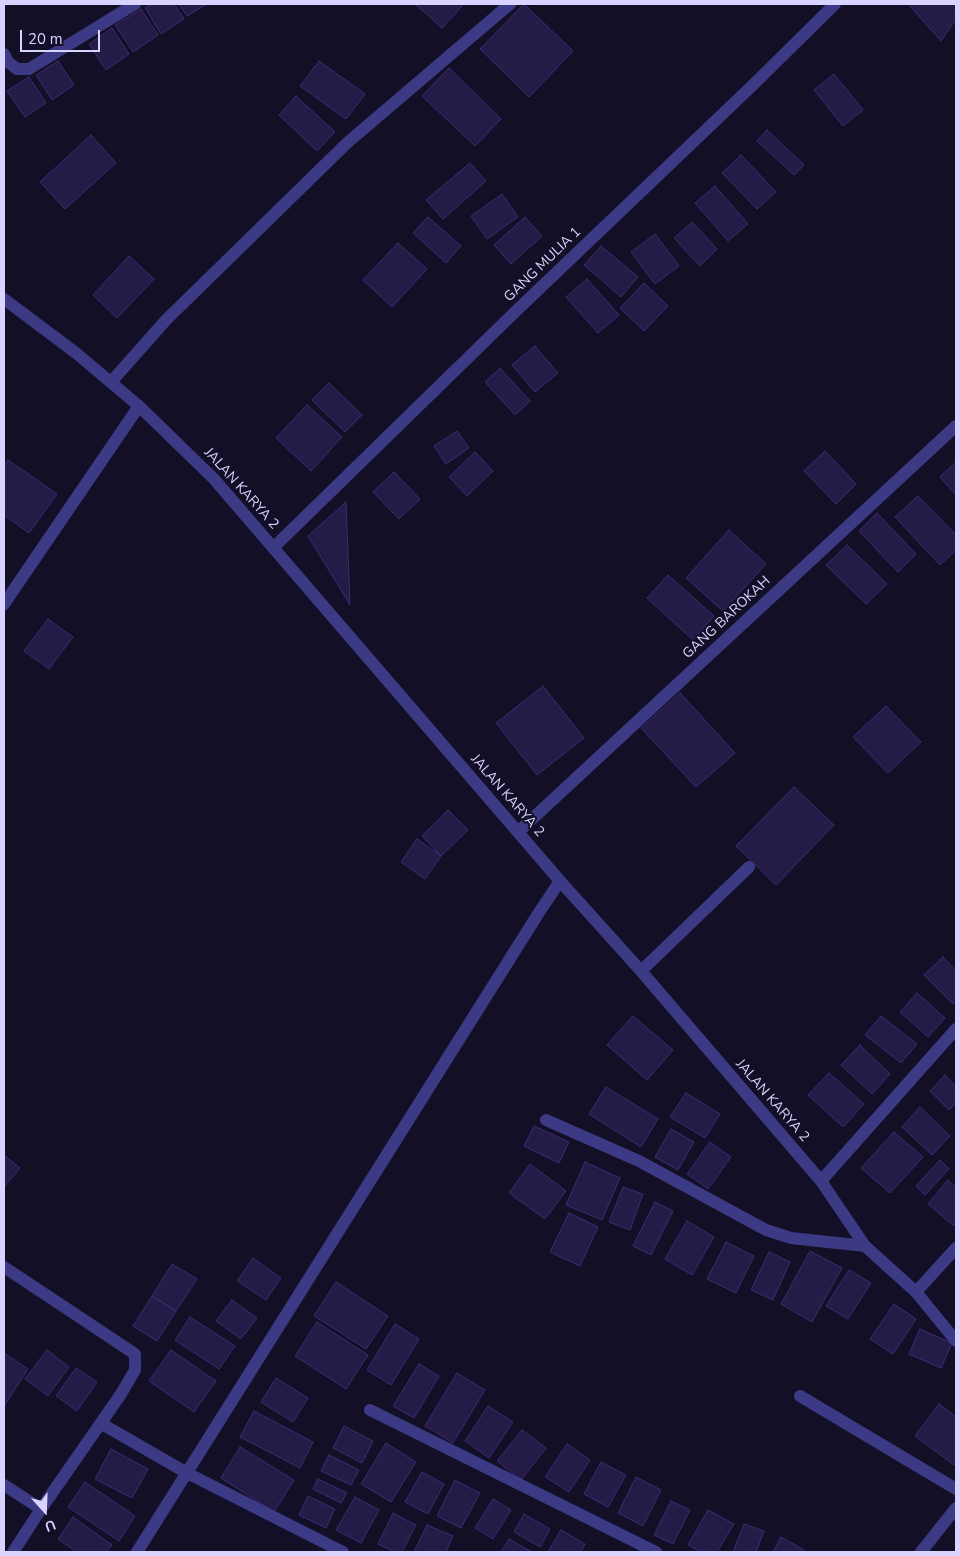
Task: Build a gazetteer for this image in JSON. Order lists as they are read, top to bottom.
{
  "streets": {
    "street": ["GANG MULIA 1", "JALAN KARYA 2", "GANG BAROKAH"]
  },
  "crossings": [
    ["GANG MULIA 1", "JALAN KARYA 2"],
    ["JALAN KARYA 2", "GANG BAROKAH"]
  ],
  "scale_bar": "20 m",
  "north": "bottom"
}
